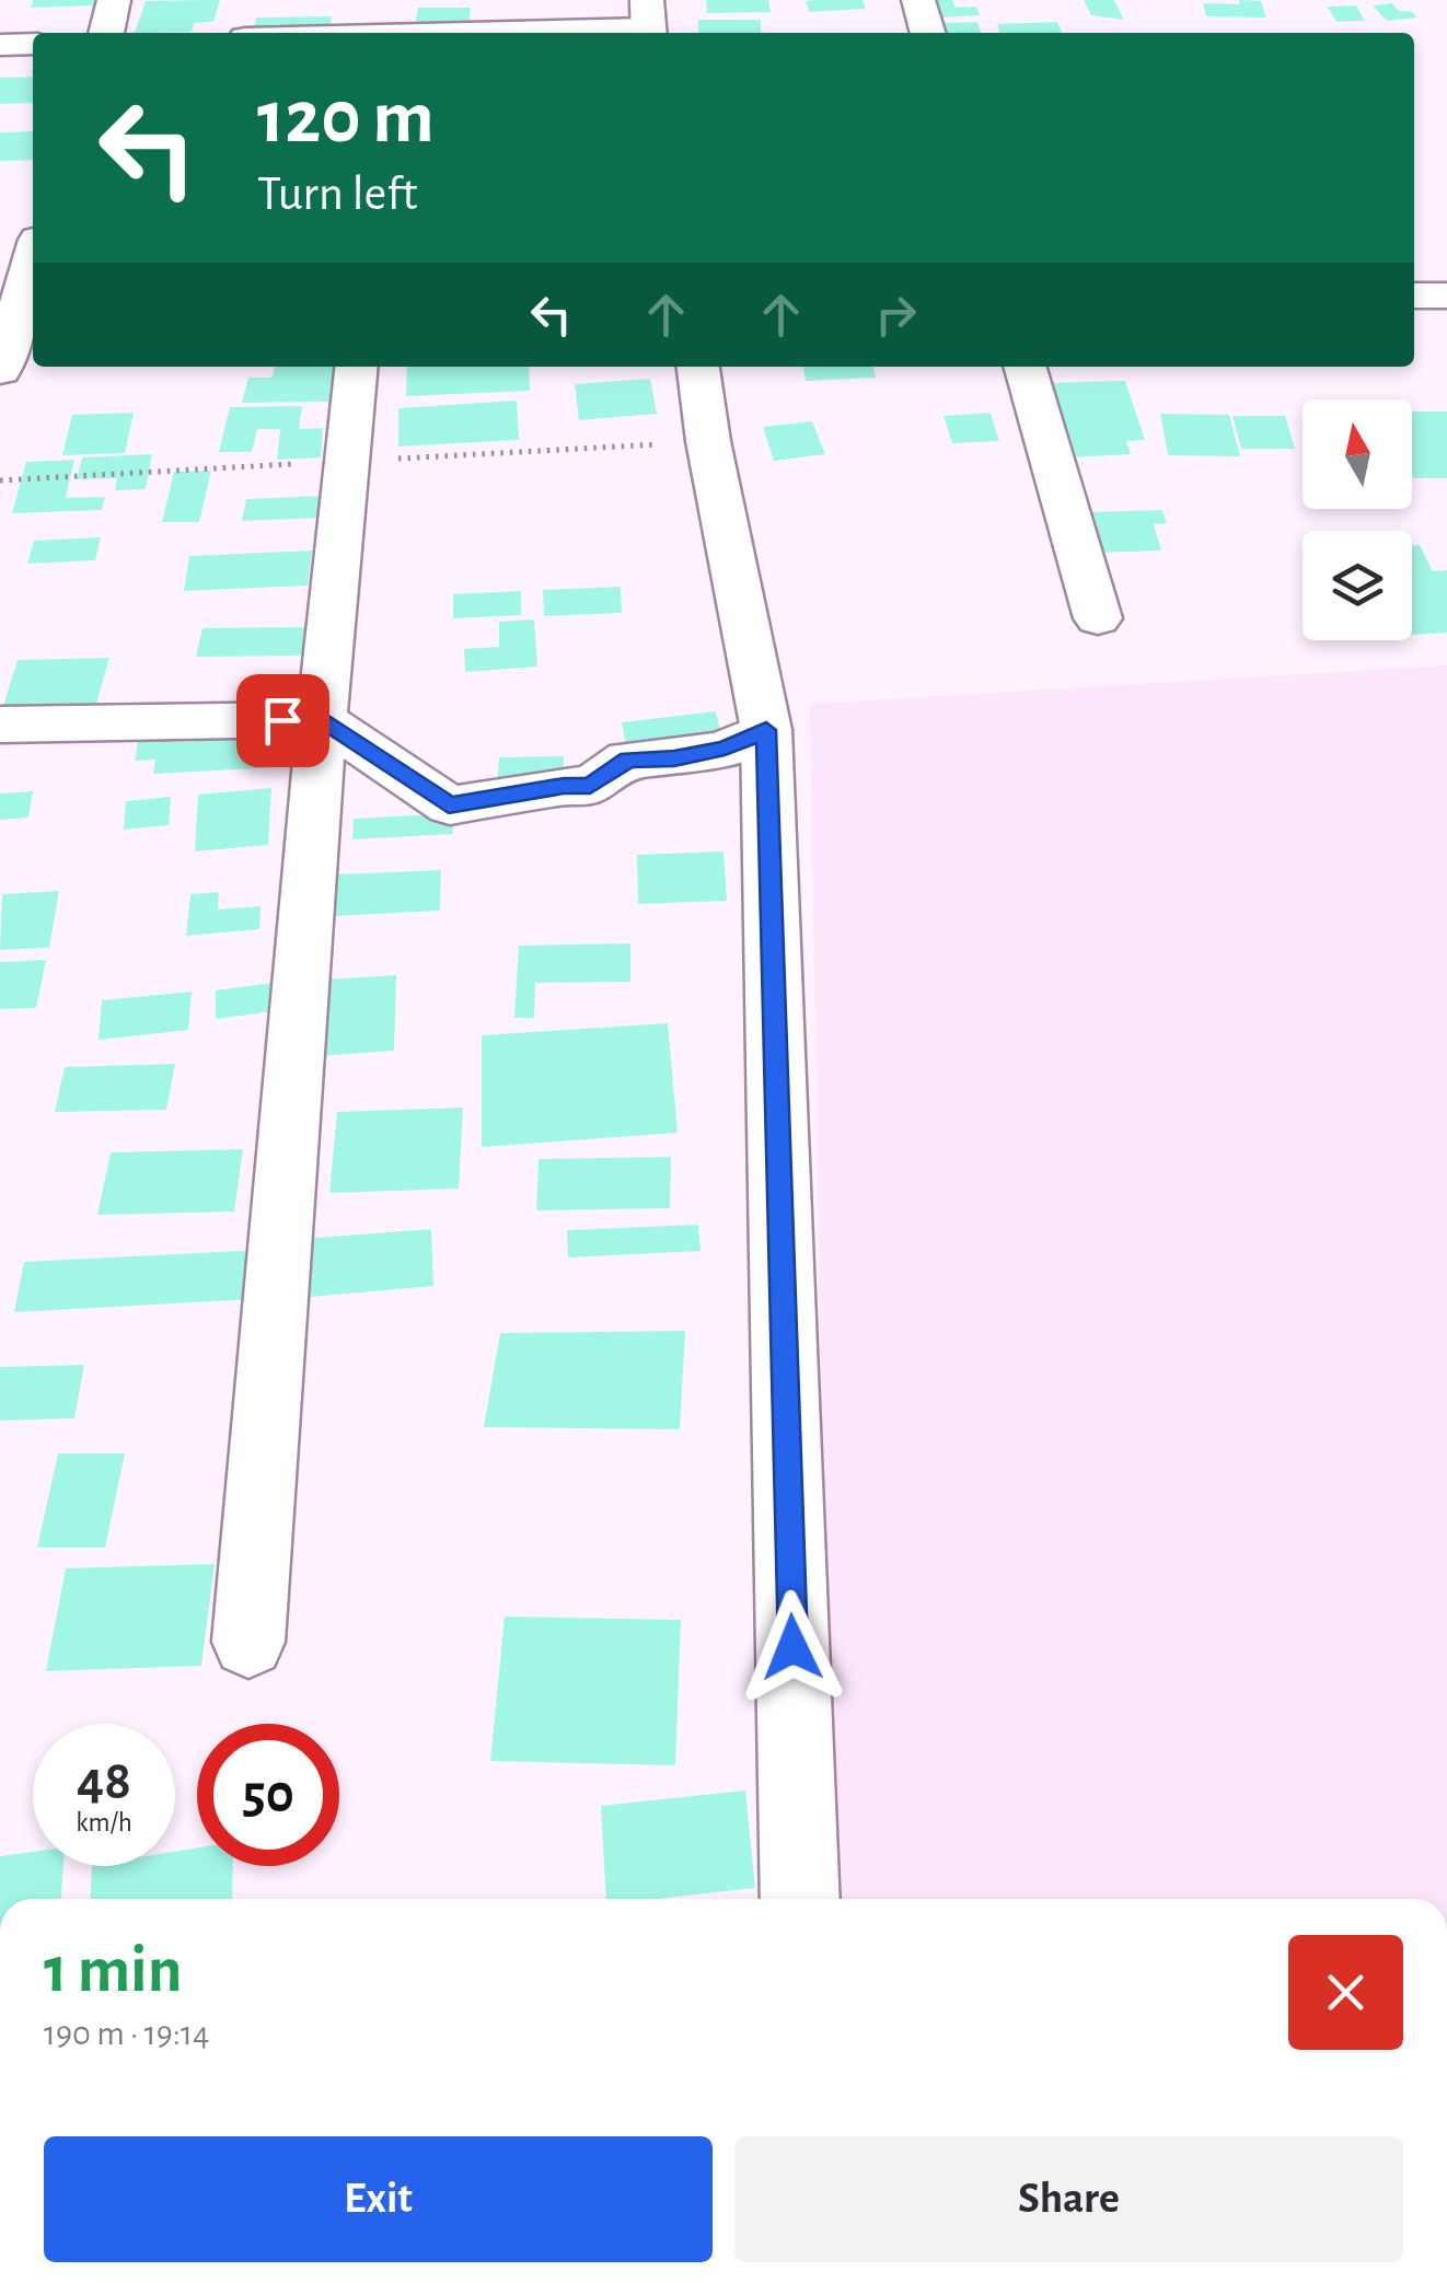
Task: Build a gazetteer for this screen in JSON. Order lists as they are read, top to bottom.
{
  "north": "top",
  "page": {
    "turn": ["120 m", "Turn left"],
    "speed": "48 km/h",
    "limit": "50",
    "heading": ["1 min", "190 m · 19:14"],
    "buttons": ["Exit", "Share"]
  }
}
